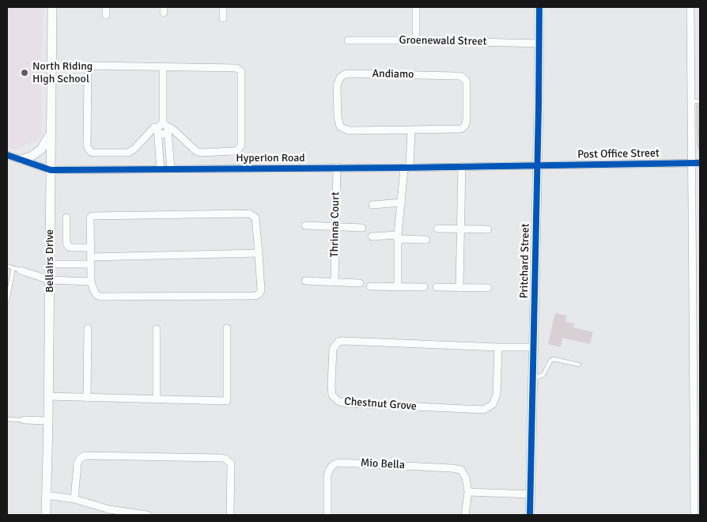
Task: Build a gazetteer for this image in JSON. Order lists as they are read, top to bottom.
{
  "streets": {
    "street": [
      "Groenewald Street",
      "Andiamo",
      "Post Office Street",
      "Hyperion Road",
      "Thrinna Court",
      "Bellairs Drive",
      "Pritchard Street",
      "Chestnut Grove",
      "Mio Bella"
    ]
  },
  "crossings": [
    ["Groenewald Street", "Pritchard Street"],
    ["Post Office Street", "Hyperion Road"],
    ["Post Office Street", "Pritchard Street"],
    ["Hyperion Road", "Thrinna Court"],
    ["Hyperion Road", "Bellairs Drive"],
    ["Hyperion Road", "Pritchard Street"],
    ["Pritchard Street", "Chestnut Grove"]
  ],
  "places": ["North Riding High School"]
}
